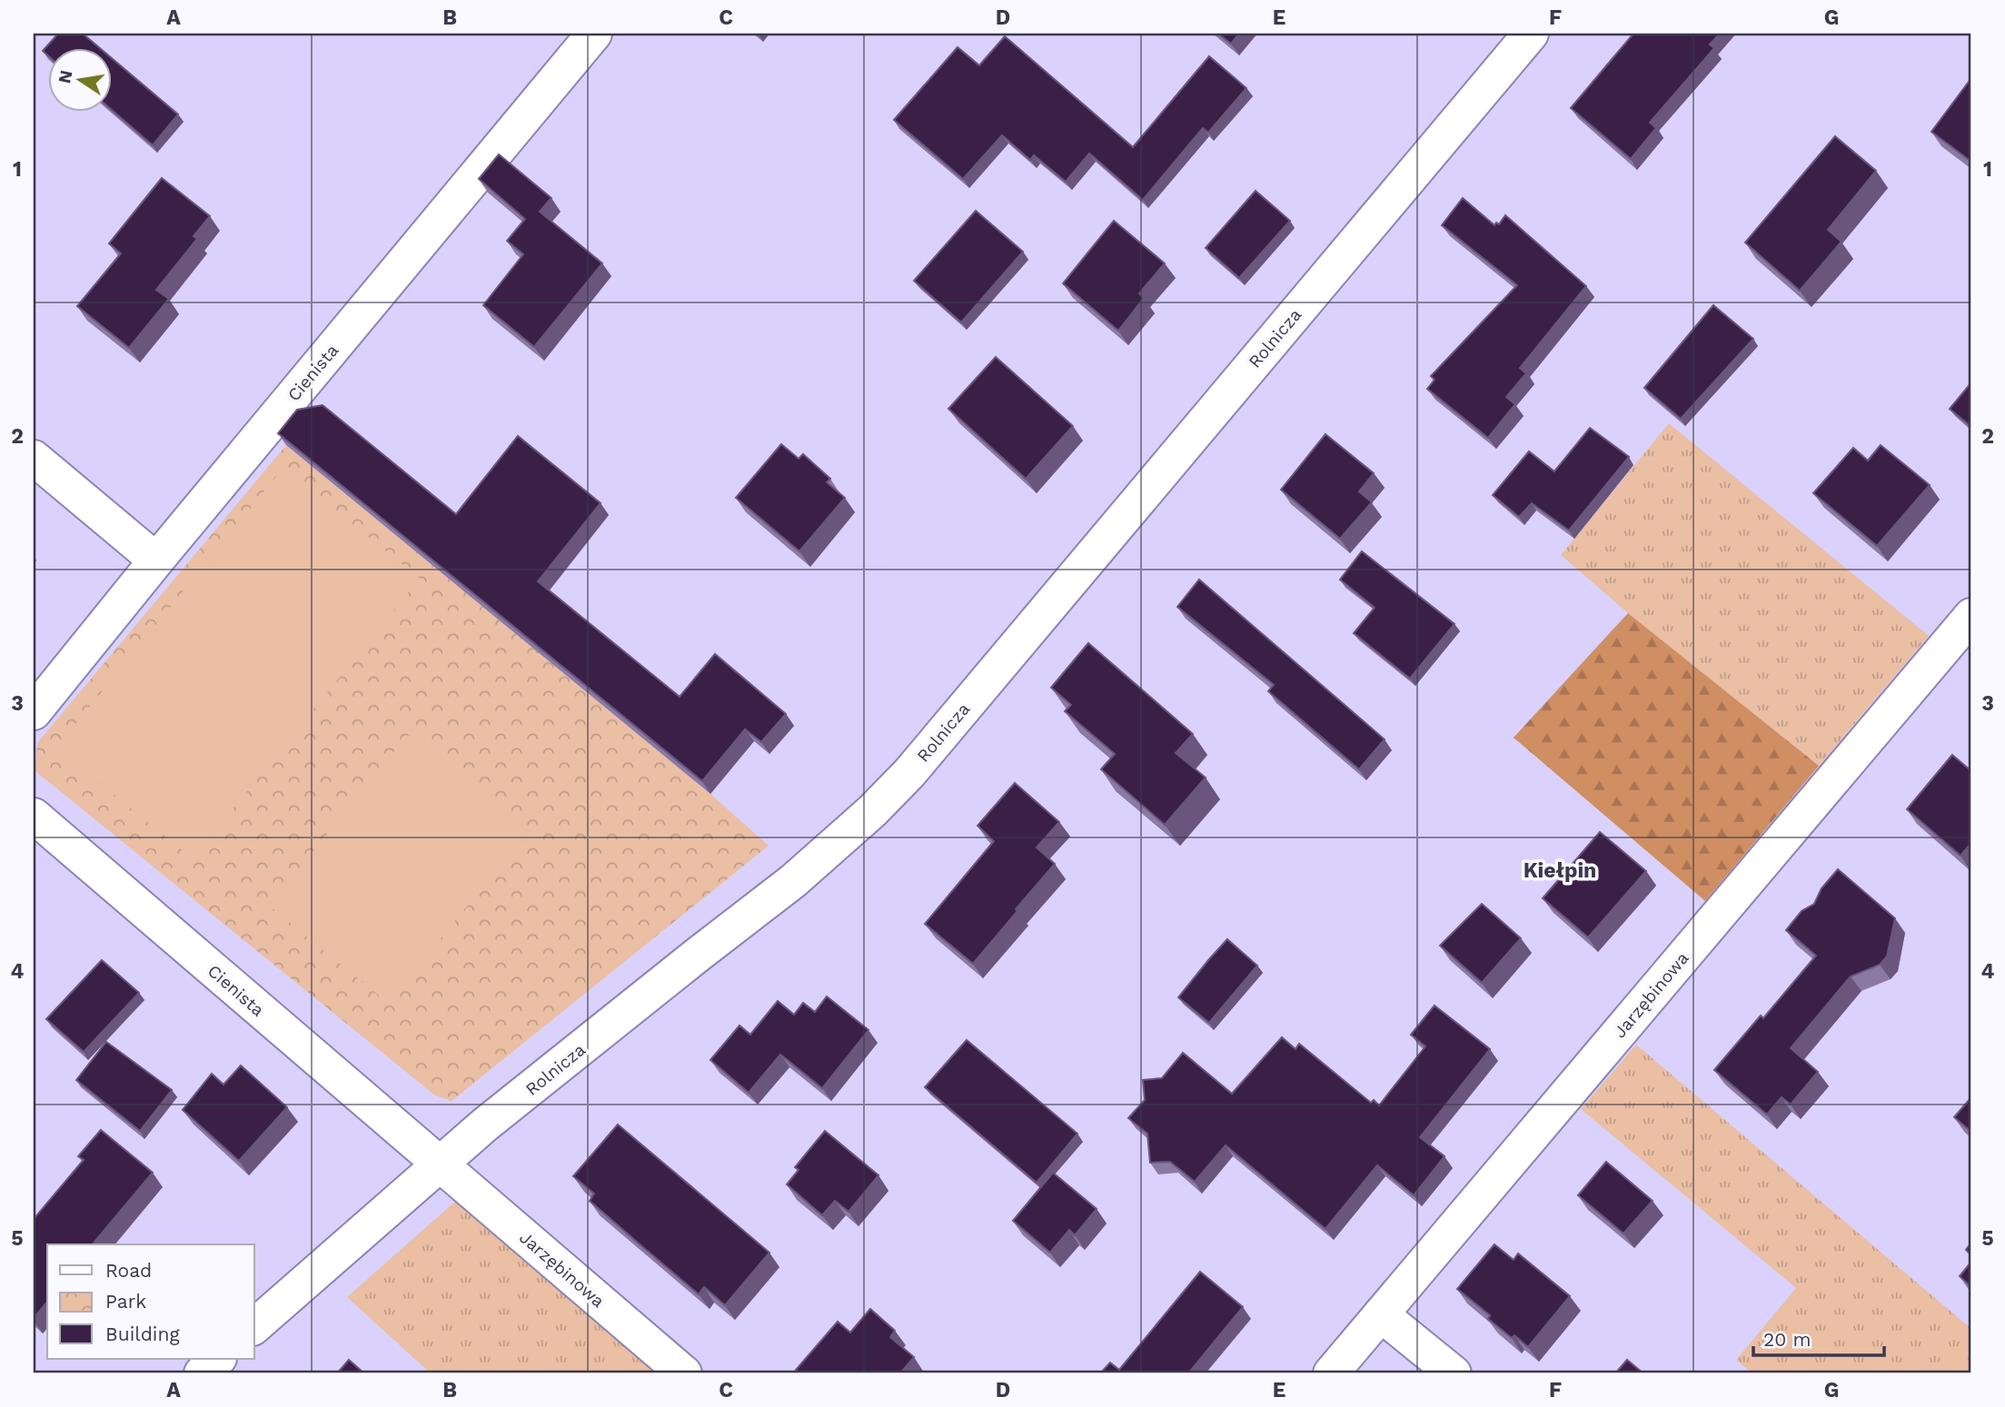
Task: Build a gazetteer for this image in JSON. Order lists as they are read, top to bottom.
{
  "streets": {
    "street": ["Rolnicza", "Cienista", "Jarzębinowa"]
  },
  "crossings": [
    ["Rolnicza", "Cienista"],
    ["Rolnicza", "Jarzębinowa"],
    ["Cienista", "Jarzębinowa"]
  ],
  "districts": ["Kiełpin"],
  "legend": ["Road", "Park", "Building"],
  "scale_bar": "20 m",
  "north": "left",
  "grid": {
    "columns": [
      "A",
      "B",
      "C",
      "D",
      "E",
      "F",
      "G"
    ],
    "rows": [
      "1",
      "2",
      "3",
      "4",
      "5"
    ]
  }
}
